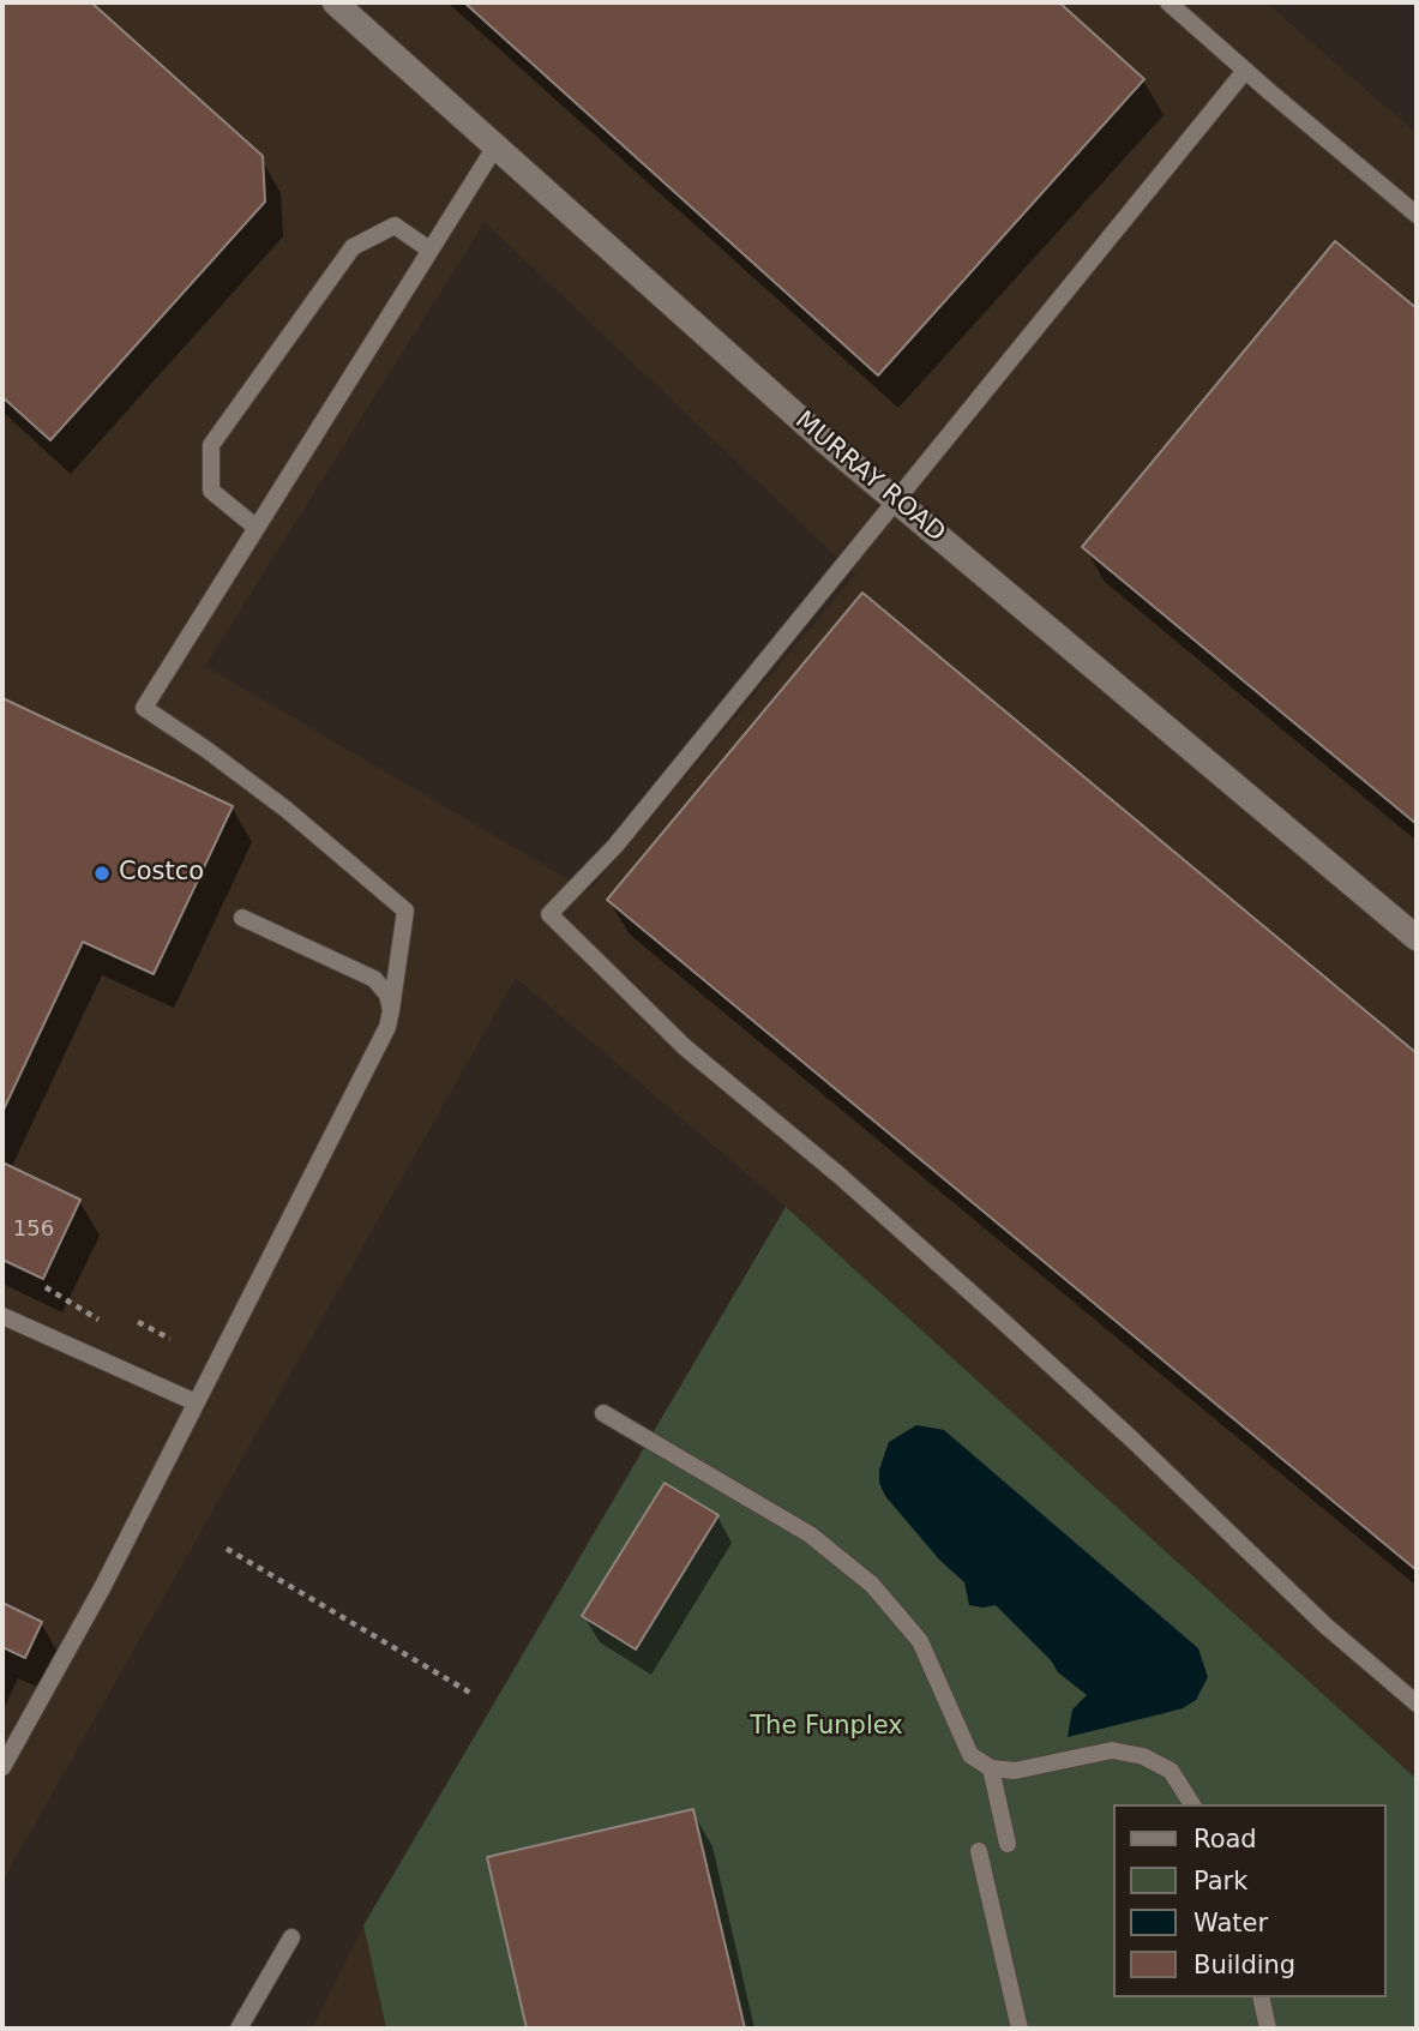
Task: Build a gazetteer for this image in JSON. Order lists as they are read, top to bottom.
{
  "streets": {
    "street": ["MURRAY ROAD"]
  },
  "parks": ["The Funplex"],
  "places": ["Costco"],
  "house_numbers": ["156"],
  "legend": [
    "Road",
    "Park",
    "Water",
    "Building"
  ]
}
